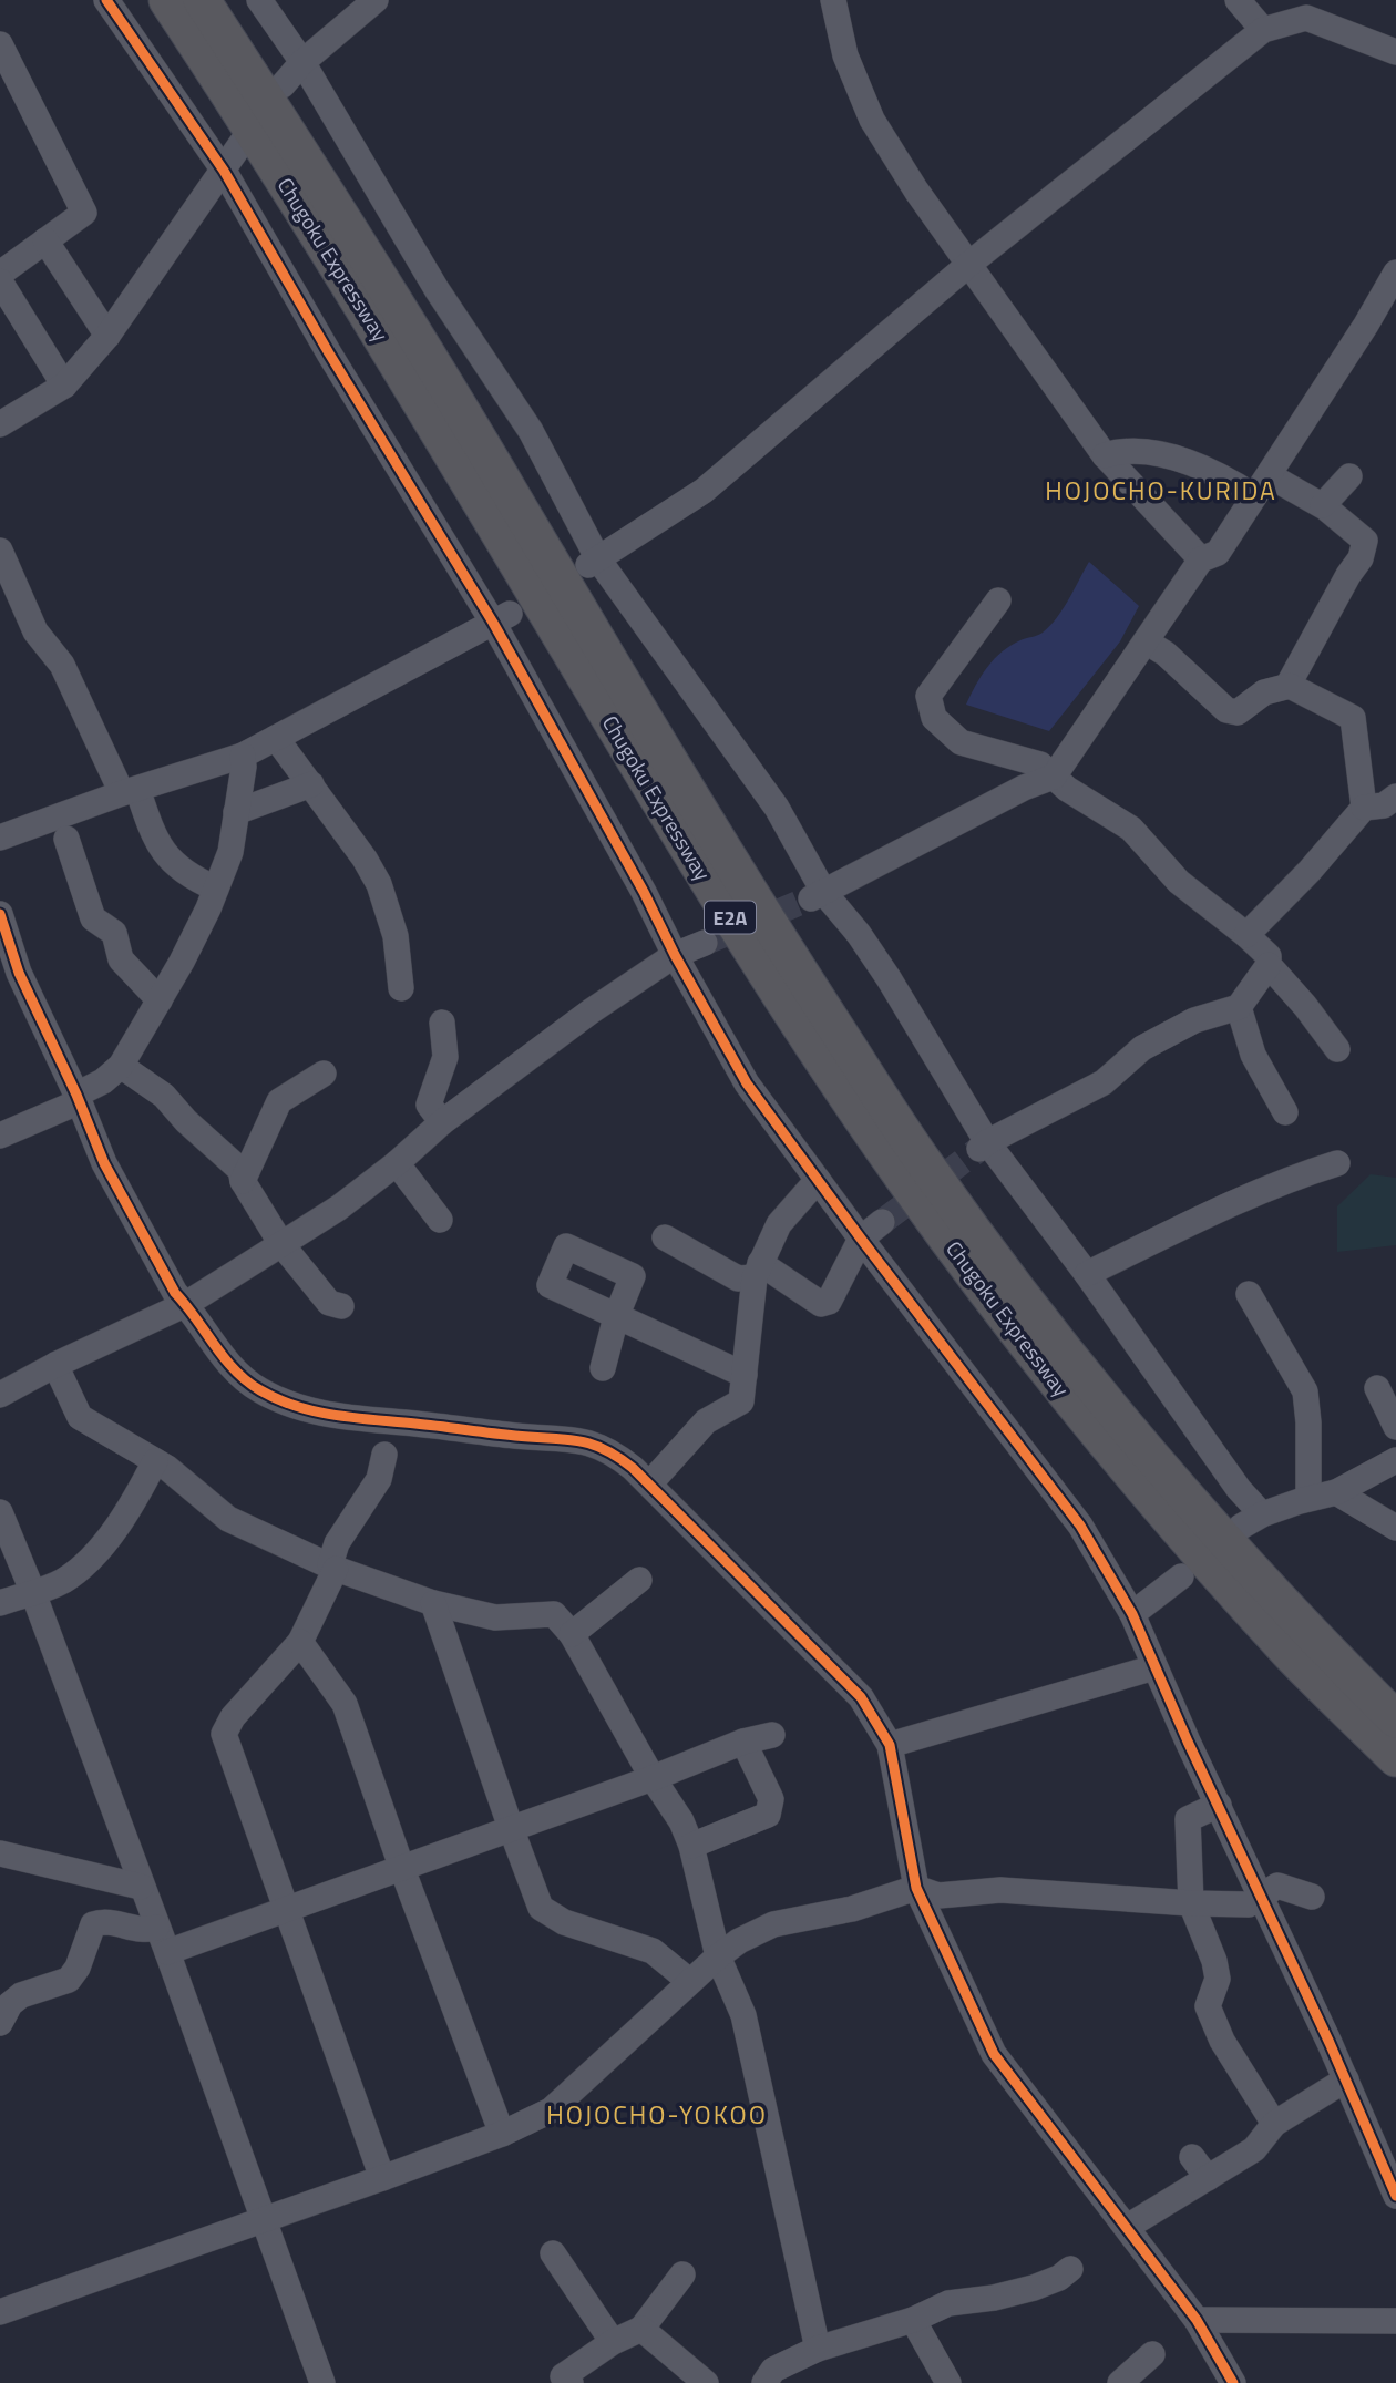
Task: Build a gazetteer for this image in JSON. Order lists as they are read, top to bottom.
{
  "streets": {
    "highway": ["Chugoku Expressway", "E2A"]
  },
  "districts": ["HOJOCHO-KURIDA", "HOJOCHO-YOKOO"]
}
